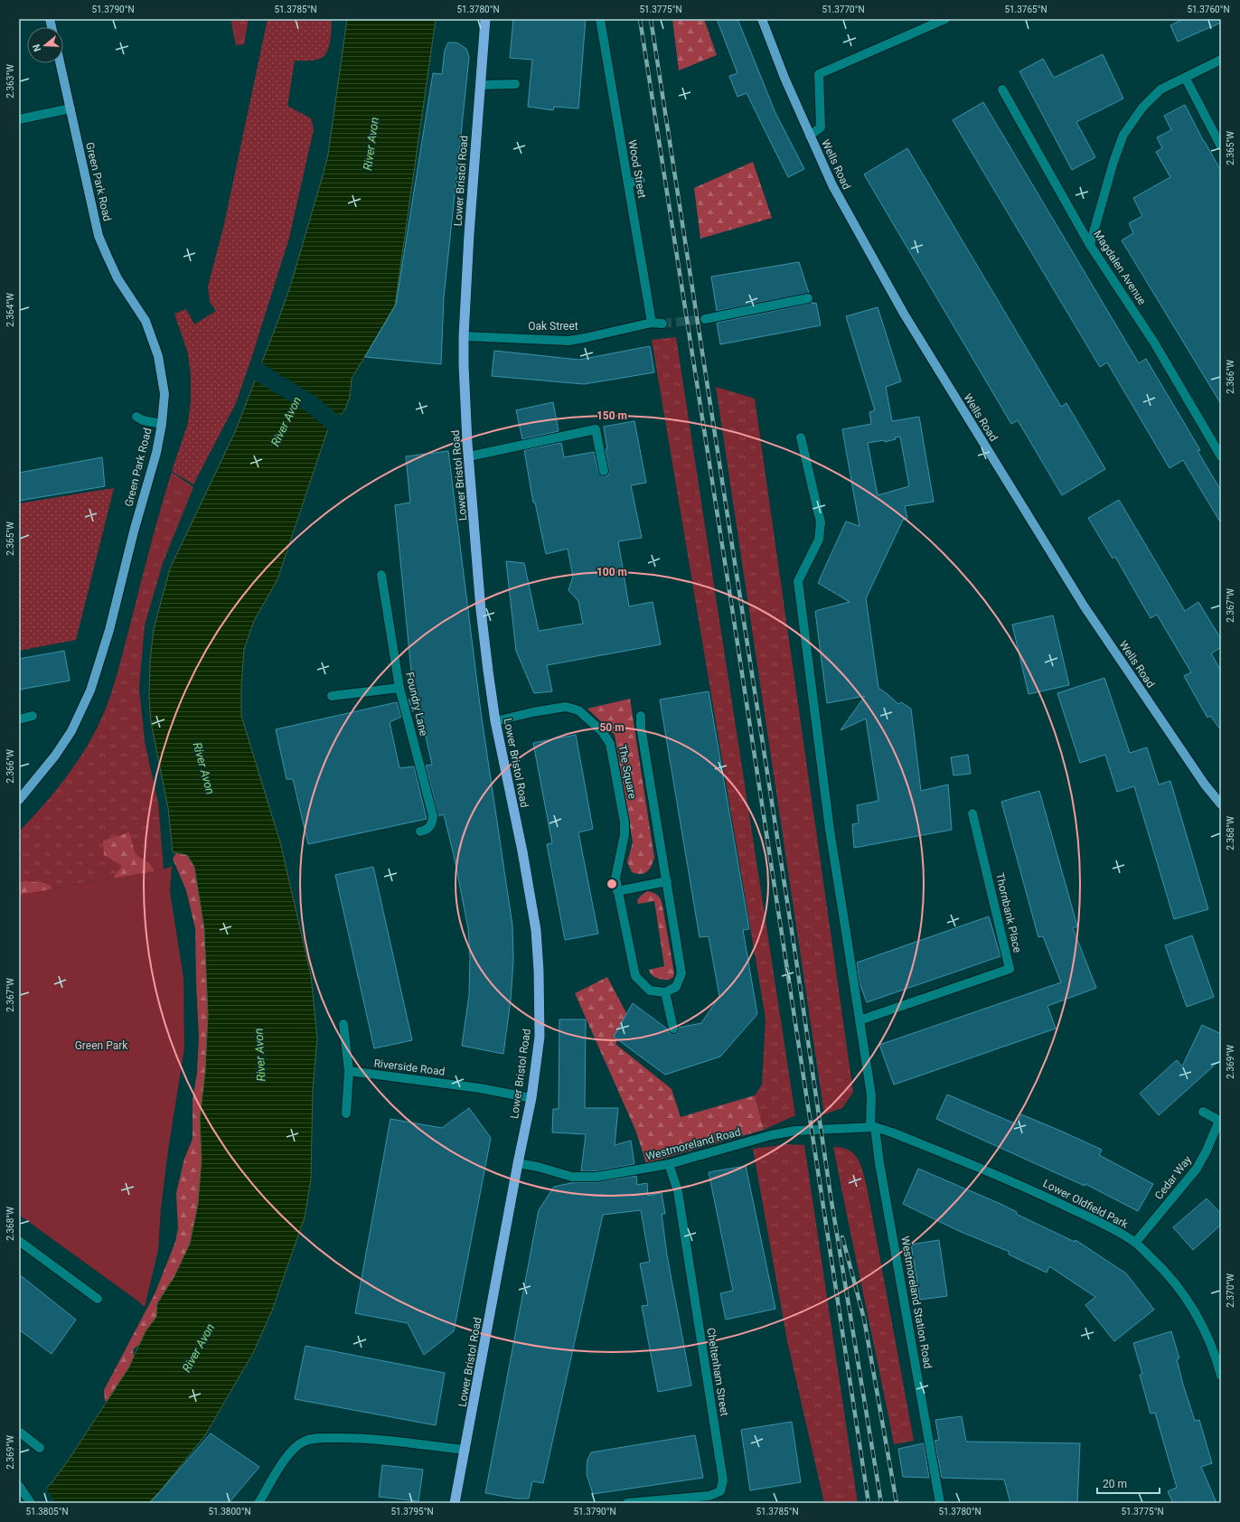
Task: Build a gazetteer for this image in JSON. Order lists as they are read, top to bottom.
{
  "streets": {
    "highway": ["Lower Bristol Road"],
    "main road": ["Wells Road", "Green Park Road"],
    "street": [
      "Wood Street",
      "Magdalen Avenue",
      "Oak Street",
      "Foundry Lane",
      "The Square",
      "Thornbank Place",
      "Riverside Road",
      "Westmoreland Road",
      "Cedar Way",
      "Lower Oldfield Park",
      "Westmoreland Station Road",
      "Cheltenham Street"
    ]
  },
  "crossings": [
    ["Wood Street", "Oak Street"],
    ["Lower Bristol Road", "Oak Street"],
    ["Lower Bristol Road", "The Square"],
    ["Lower Bristol Road", "Riverside Road"],
    ["Lower Bristol Road", "Westmoreland Road"],
    ["Westmoreland Road", "Lower Oldfield Park"],
    ["Westmoreland Road", "Westmoreland Station Road"],
    ["Westmoreland Road", "Cheltenham Street"],
    ["Cedar Way", "Lower Oldfield Park"],
    ["Lower Oldfield Park", "Westmoreland Station Road"]
  ],
  "water": ["River Avon"],
  "parks": ["Green Park"],
  "scale_bar": "20 m",
  "north": "left",
  "coordinates": [
    "51.3790°N",
    "51.3785°N",
    "51.3780°N",
    "51.3775°N",
    "51.3770°N",
    "51.3765°N",
    "51.3760°N",
    "2.363°W",
    "2.365°W",
    "2.364°W",
    "2.366°W",
    "2.367°W",
    "2.368°W",
    "2.369°W",
    "2.370°W",
    "51.3805°N",
    "51.3800°N",
    "51.3795°N"
  ],
  "rings": ["150 m", "100 m", "50 m"]
}
